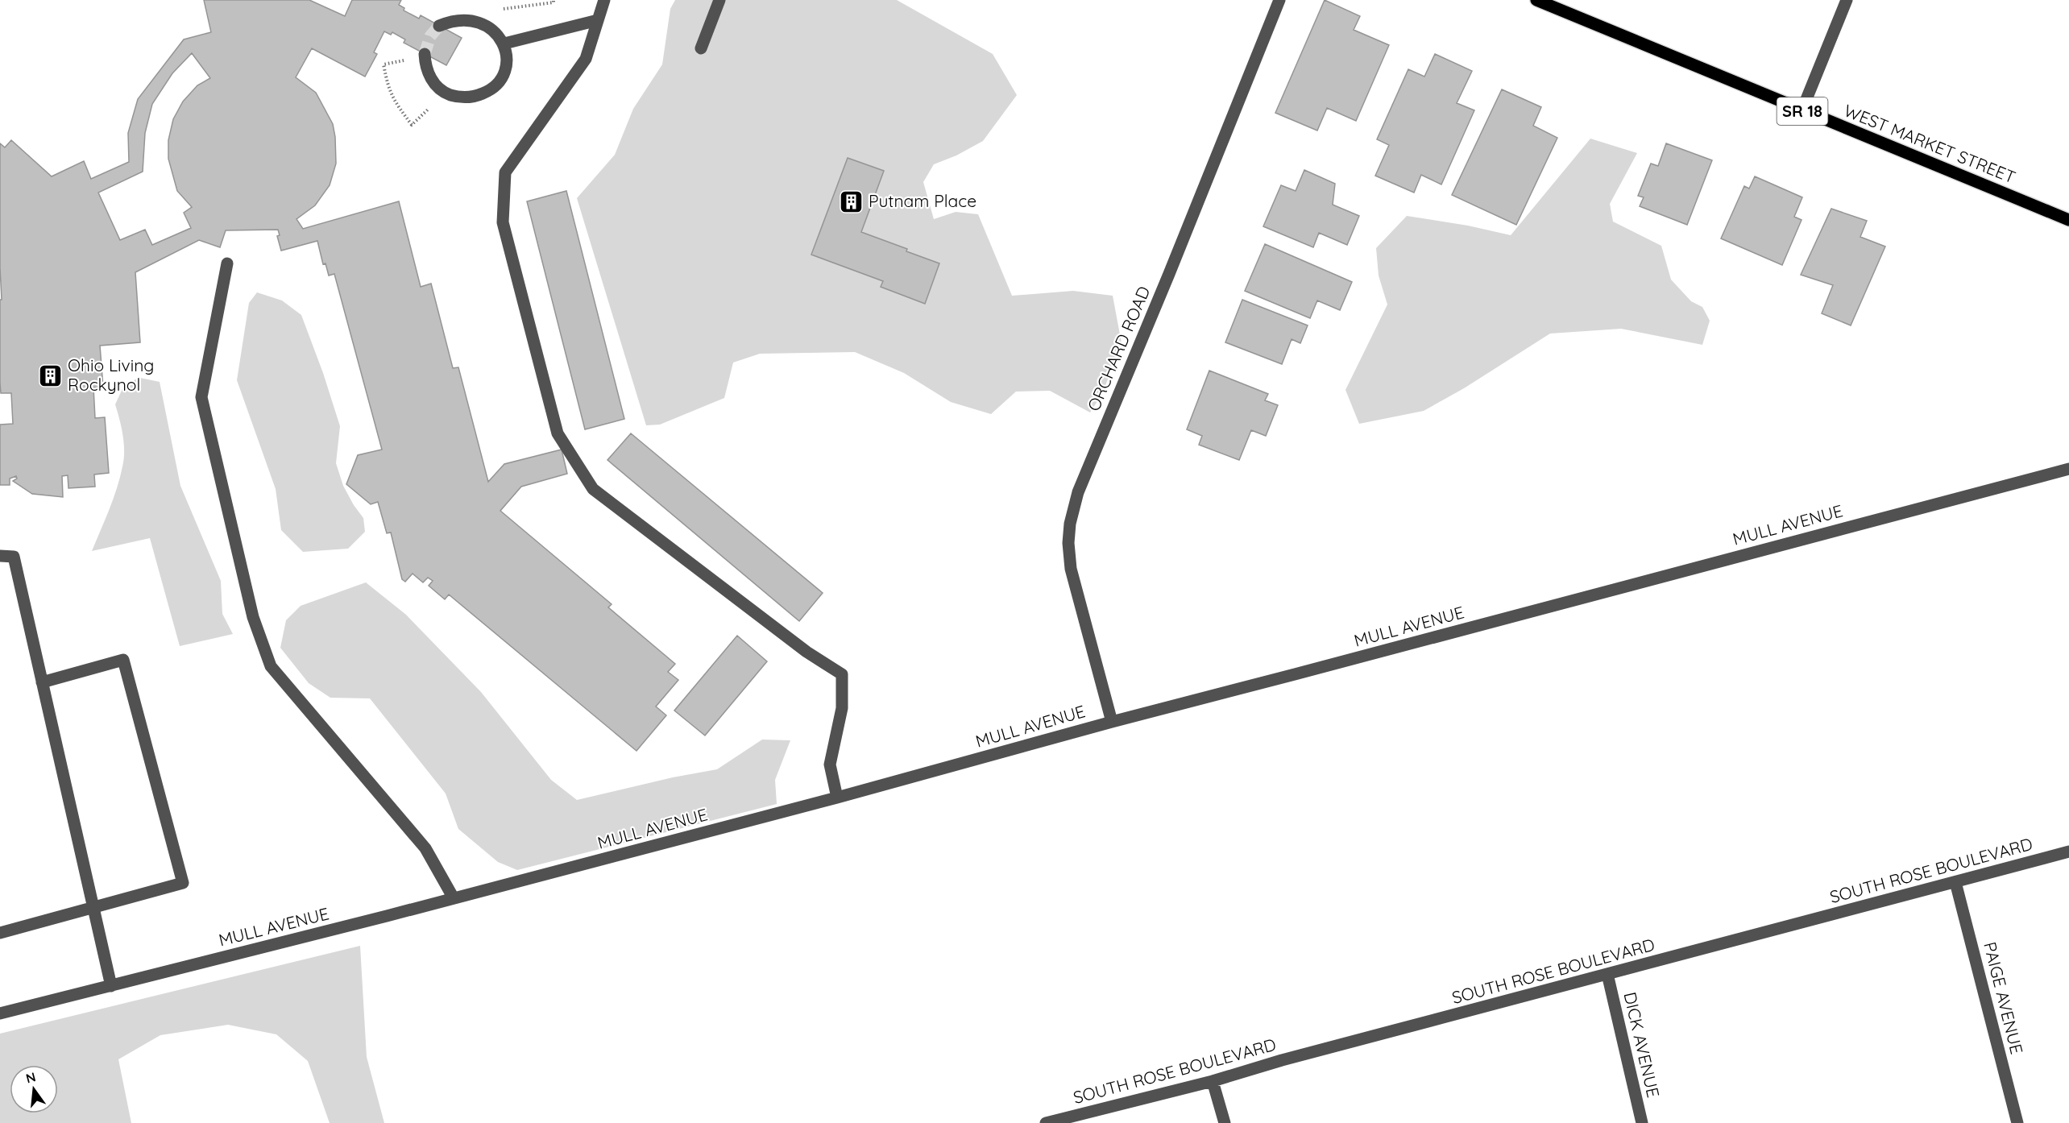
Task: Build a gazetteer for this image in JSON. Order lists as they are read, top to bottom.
{
  "streets": {
    "main road": ["SR 18", "WEST MARKET STREET"],
    "street": [
      "ORCHARD ROAD",
      "MULL AVENUE",
      "SOUTH ROSE BOULEVARD",
      "PAIGE AVENUE",
      "DICK AVENUE"
    ]
  },
  "crossings": [
    ["ORCHARD ROAD", "MULL AVENUE"],
    ["SOUTH ROSE BOULEVARD", "PAIGE AVENUE"],
    ["SOUTH ROSE BOULEVARD", "DICK AVENUE"]
  ],
  "places": {
    "building": ["Putnam Place", "Ohio Living Rockynol"]
  },
  "north": "top"
}
